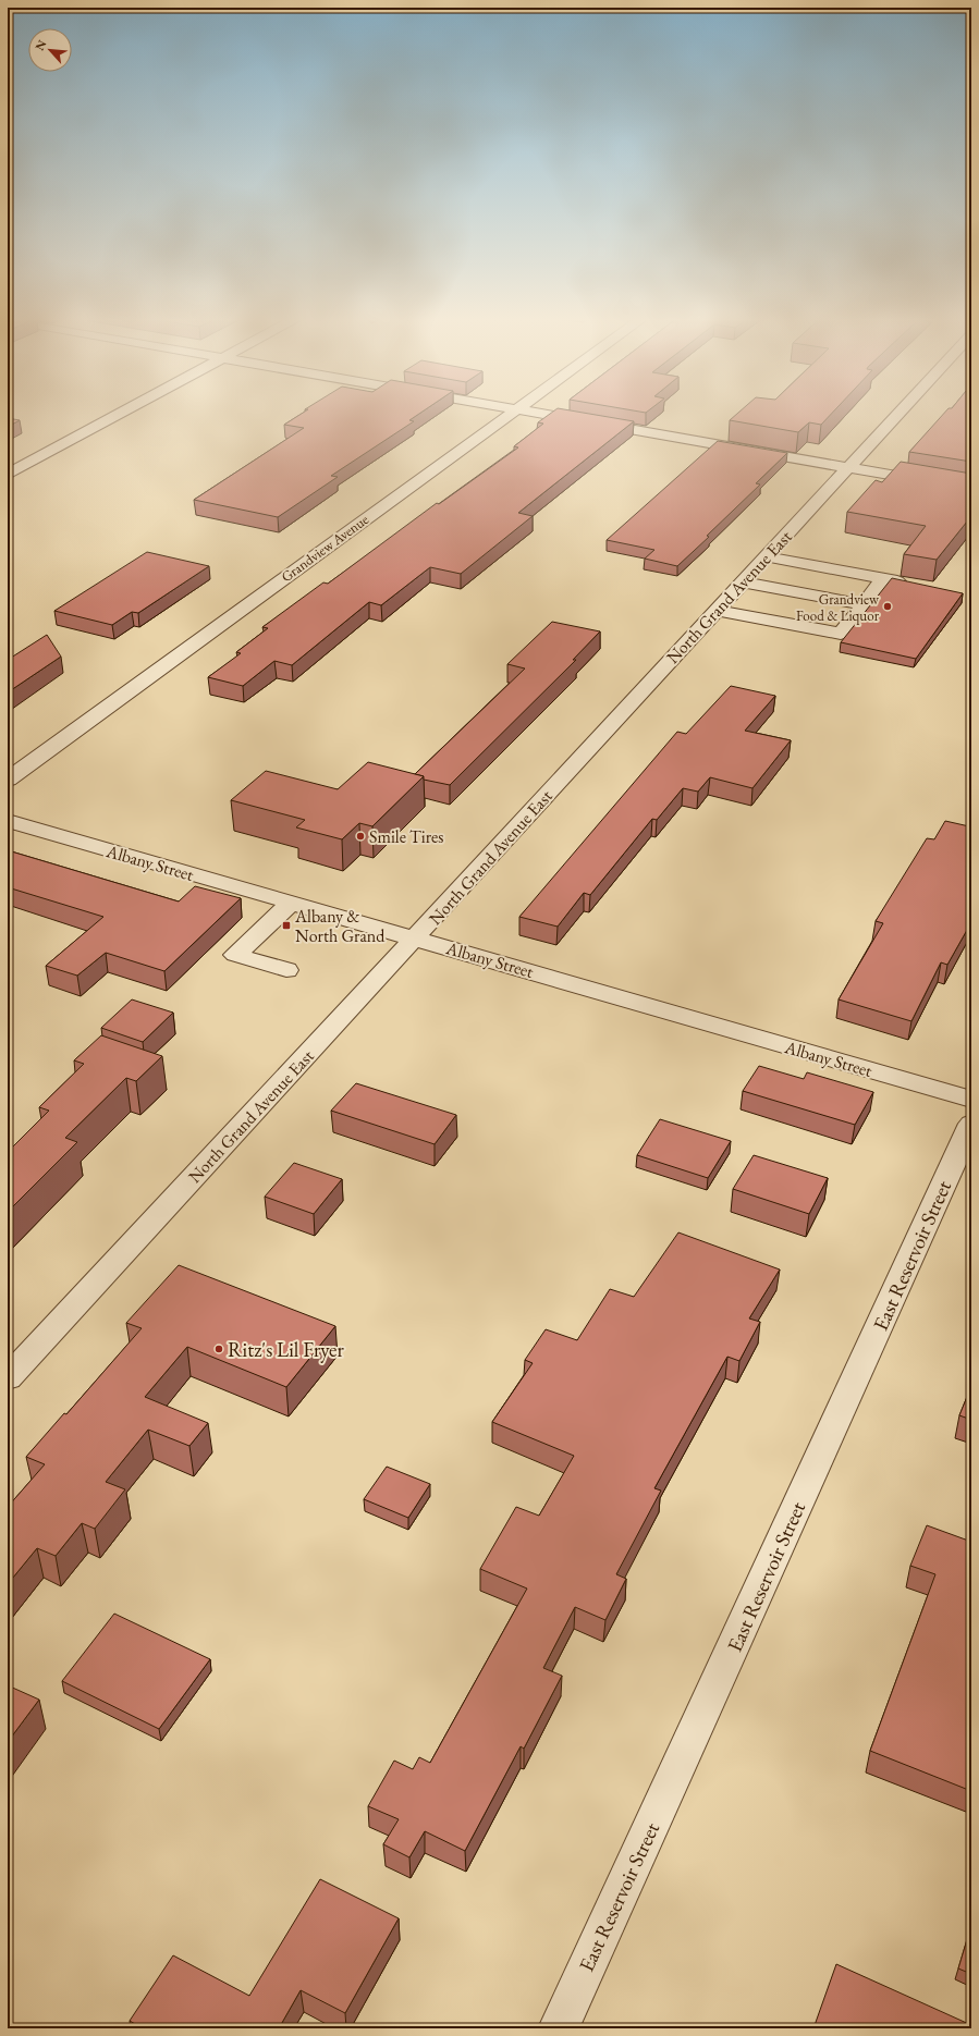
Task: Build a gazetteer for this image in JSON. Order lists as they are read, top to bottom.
{
  "streets": {
    "street": [
      "Grandview Avenue",
      "North Grand Avenue East",
      "Albany Street",
      "East Reservoir Street"
    ]
  },
  "crossings": [
    ["North Grand Avenue East", "Albany Street"]
  ],
  "places": {
    "other": ["Grandview Food & Liquor", "Smile Tires", "Ritz's Lil Fryer"],
    "transit": ["Albany & North Grand"]
  },
  "north": "top left"
}
